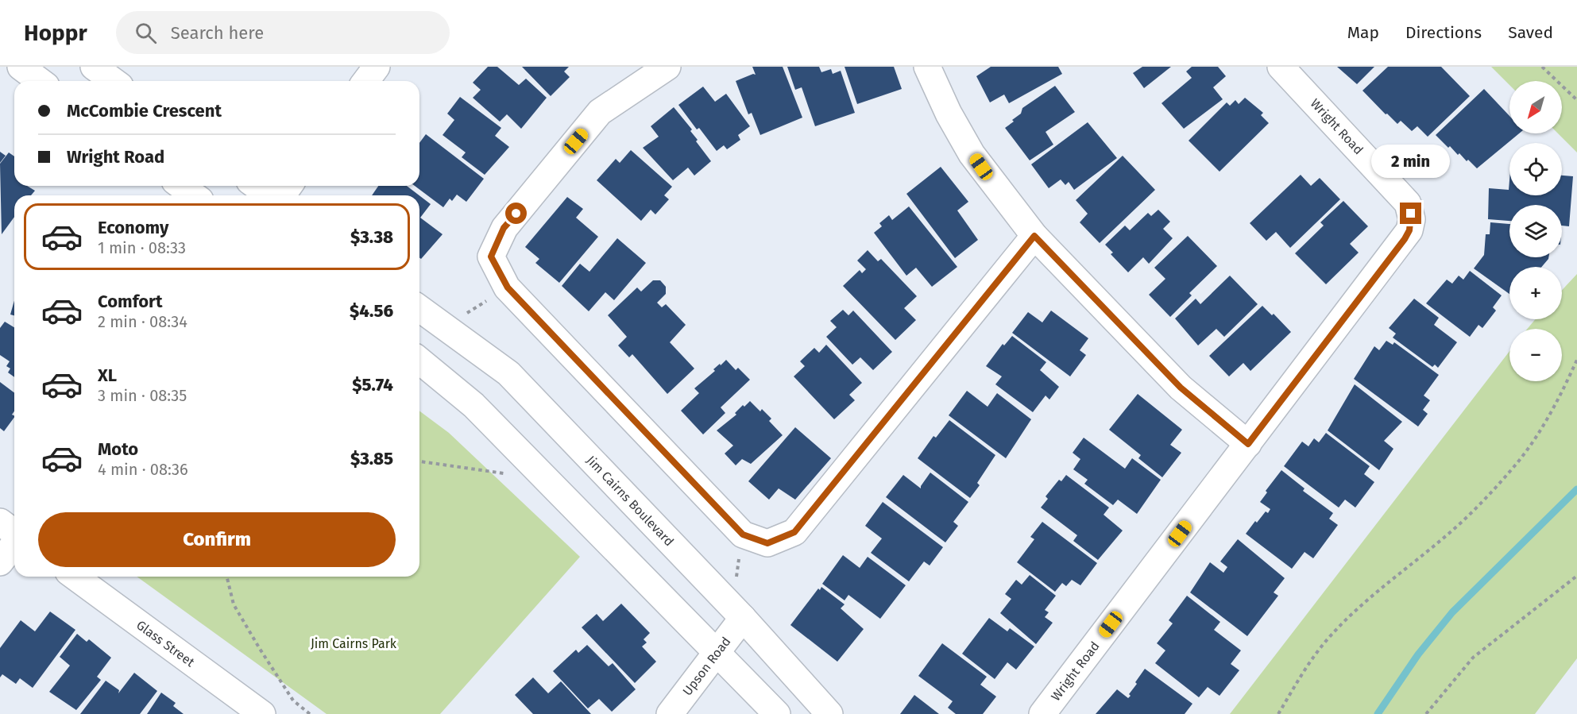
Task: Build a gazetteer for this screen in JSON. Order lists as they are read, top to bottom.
{
  "streets": {
    "street": [
      "Wright Road",
      "Jim Cairns Boulevard",
      "Glass Street",
      "Upson Road"
    ]
  },
  "crossings": [
    ["Jim Cairns Boulevard", "Upson Road"]
  ],
  "parks": ["Jim Cairns Park"],
  "north": "bottom left",
  "page": {
    "header": "Hoppr",
    "search": "Search here",
    "nav": ["Map", "Directions", "Saved"],
    "map_buttons": ["+", "−"],
    "banner": ["McCombie Crescent", "Wright Road"],
    "bubble": "2 min",
    "list": [
      {
        "name": "Economy",
        "note": "1 min · 08:33",
        "value": "$3.38"
      },
      {
        "name": "Comfort",
        "note": "2 min · 08:34",
        "value": "$4.56"
      },
      {
        "name": "XL",
        "note": "3 min · 08:35",
        "value": "$5.74"
      },
      {
        "name": "Moto",
        "note": "4 min · 08:36",
        "value": "$3.85"
      }
    ],
    "buttons": "Confirm"
  }
}
